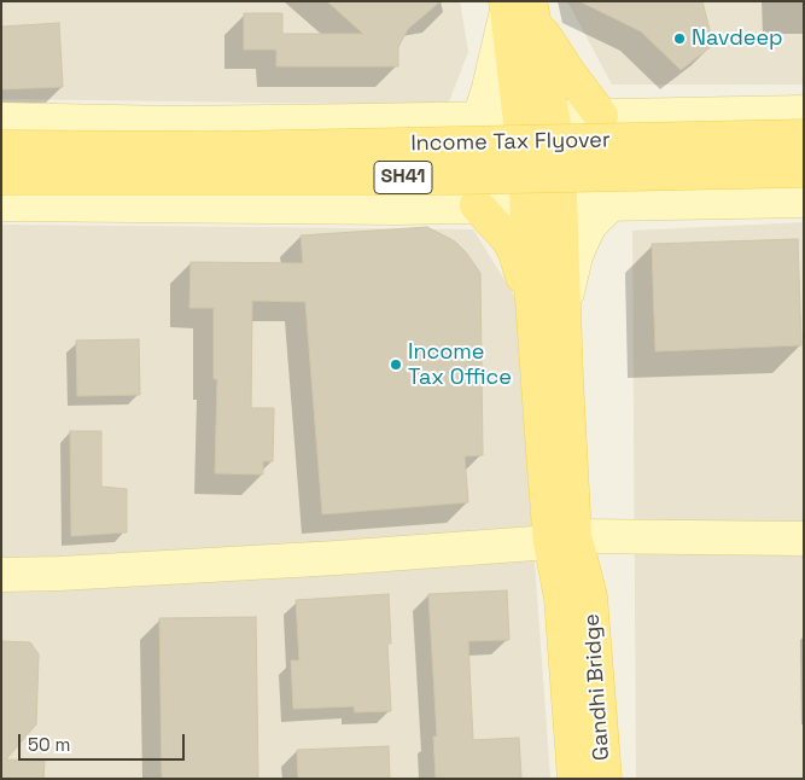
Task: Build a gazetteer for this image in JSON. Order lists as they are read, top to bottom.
{
  "streets": {
    "main road": ["Income Tax Flyover", "SH41", "Gandhi Bridge"]
  },
  "places": ["Navdeep", "Income Tax Office"],
  "scale_bar": "50 m"
}
